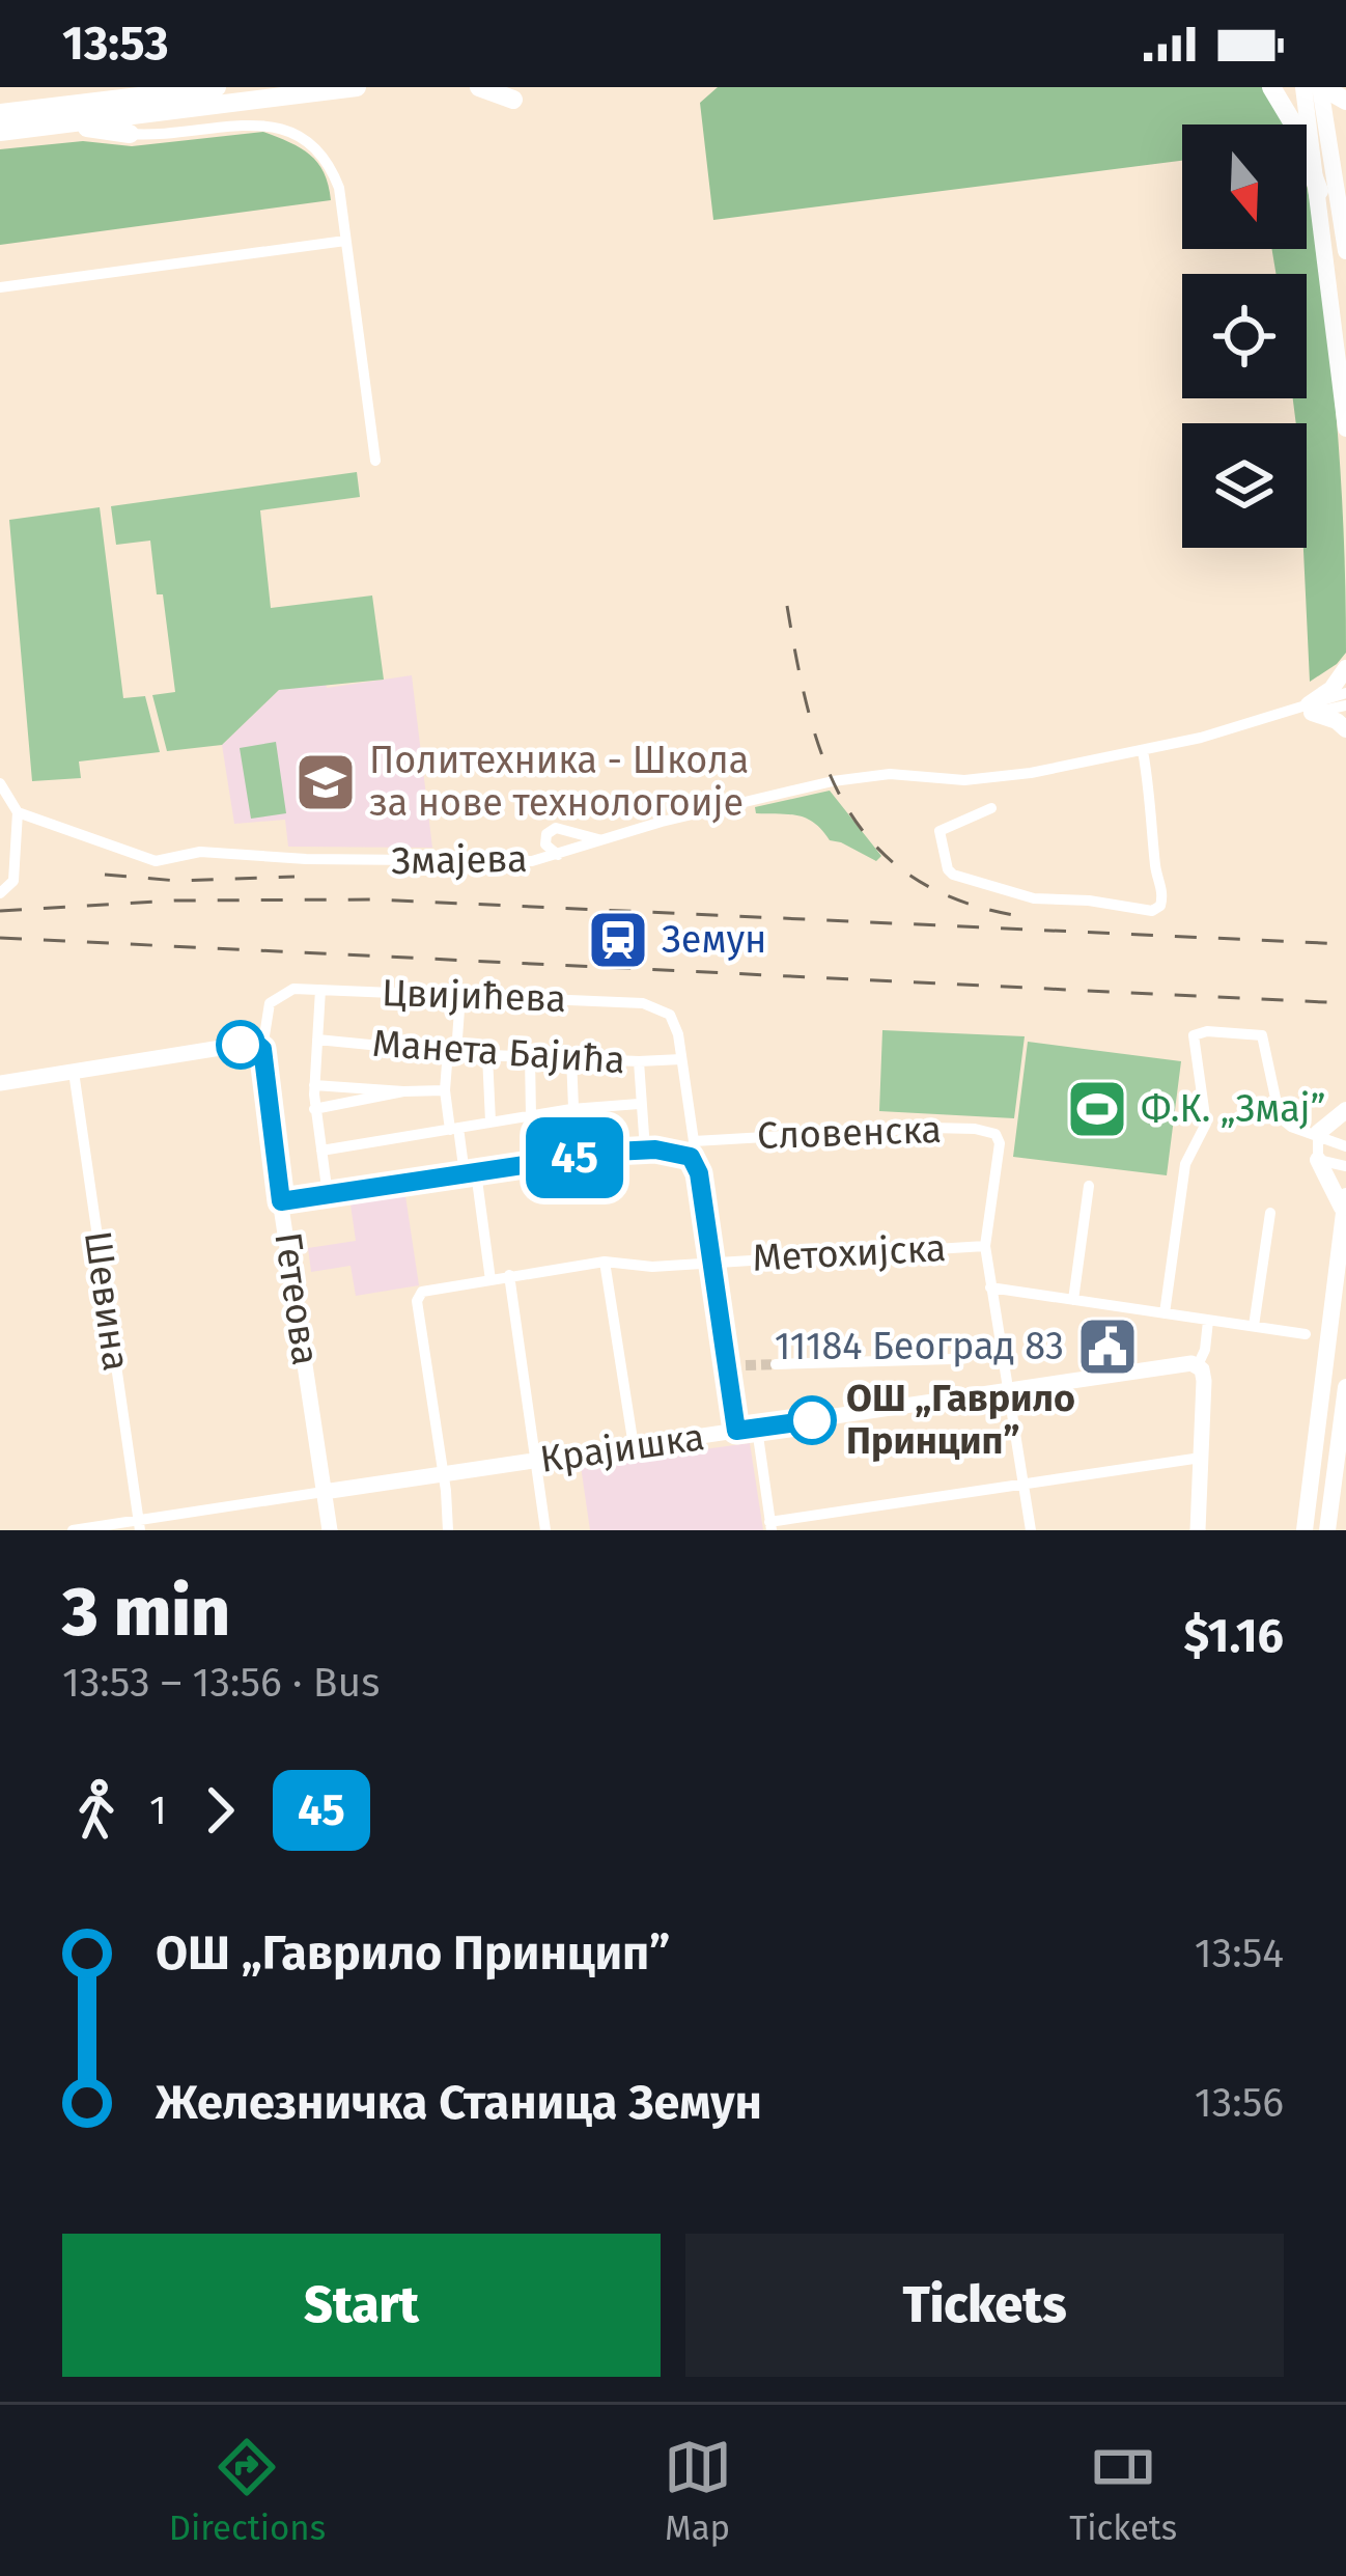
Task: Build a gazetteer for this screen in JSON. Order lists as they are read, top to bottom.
{
  "streets": {
    "main road": ["Гетеова", "Крајишка"],
    "street": [
      "Змајева",
      "Цвијићева",
      "Манета Бајића",
      "Словенска",
      "Метохијска",
      "Шевина"
    ]
  },
  "crossings": [
    ["Цвијићева", "Манета Бајића"],
    ["Цвијићева", "Гетеова"],
    ["Словенска", "Метохијска"],
    ["Метохијска", "Крајишка"],
    ["Гетеова", "Крајишка"],
    ["Шевина", "Крајишка"]
  ],
  "places": {
    "school or university": ["Политехника - Школа за нове технологоије"],
    "station": ["Земун"],
    "sports": ["Ф.К. „Змај”"],
    "public building": ["11184 Београд 83"],
    "other": ["ОШ „Гаврило Принцип”"]
  },
  "lines": ["bus line 45"],
  "north": "bottom",
  "page": {
    "status": "13:53",
    "on_map": "45",
    "heading": ["3 min", "13:53 – 13:56 · Bus", "$1.16"],
    "legs": ["1", "45"],
    "list": [
      {
        "name": "ОШ „Гаврило Принцип”",
        "value": "13:54"
      },
      {
        "name": "Железничка Станица Земун",
        "value": "13:56"
      }
    ],
    "buttons": ["Start", "Tickets"],
    "tabs": ["Directions", "Map", "Tickets"]
  }
}
